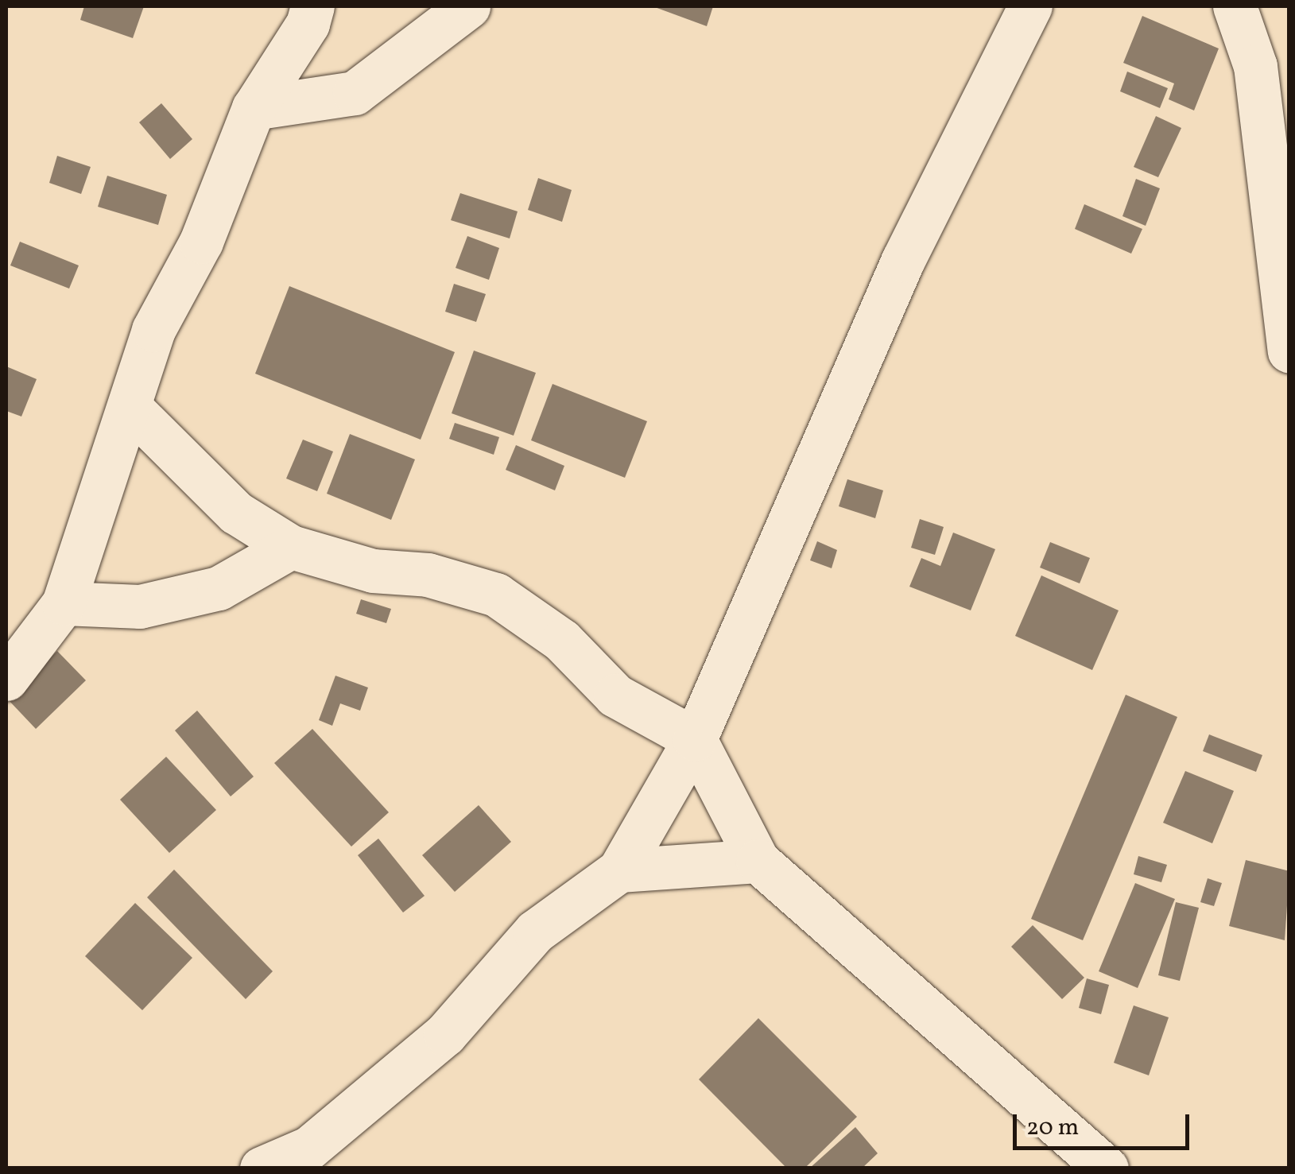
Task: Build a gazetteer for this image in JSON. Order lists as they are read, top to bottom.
{
  "scale_bar": "20 m"
}
